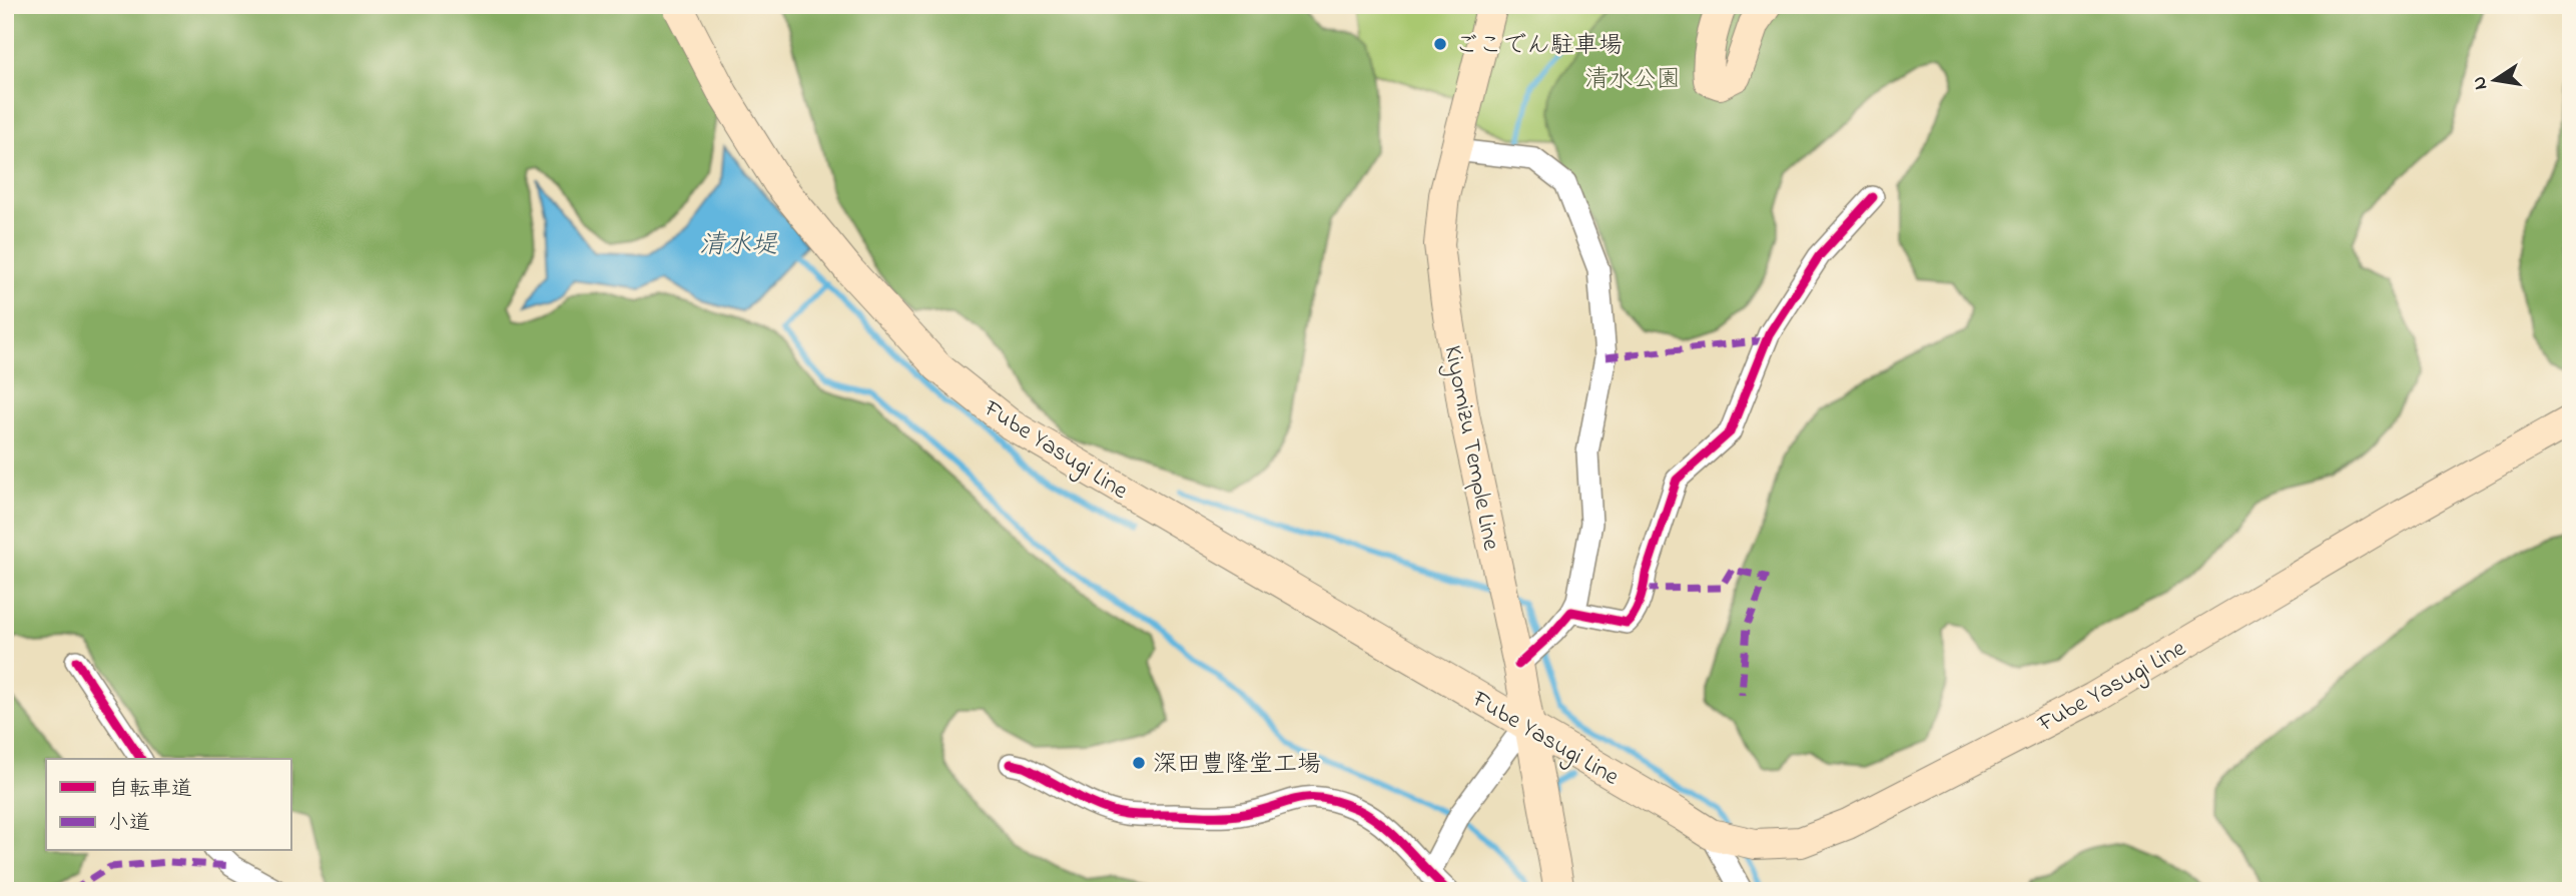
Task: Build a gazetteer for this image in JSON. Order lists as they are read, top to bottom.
{
  "streets": {
    "main road": ["Kiyomizu Temple Line", "Fube Yasugi Line"]
  },
  "crossings": [
    ["Kiyomizu Temple Line", "Fube Yasugi Line"]
  ],
  "water": ["清水堤"],
  "parks": ["清水公園"],
  "places": ["ごこでん駐車場", "深田豊隆堂工場"],
  "legend": ["自転車道", "小道"],
  "north": "left"
}
